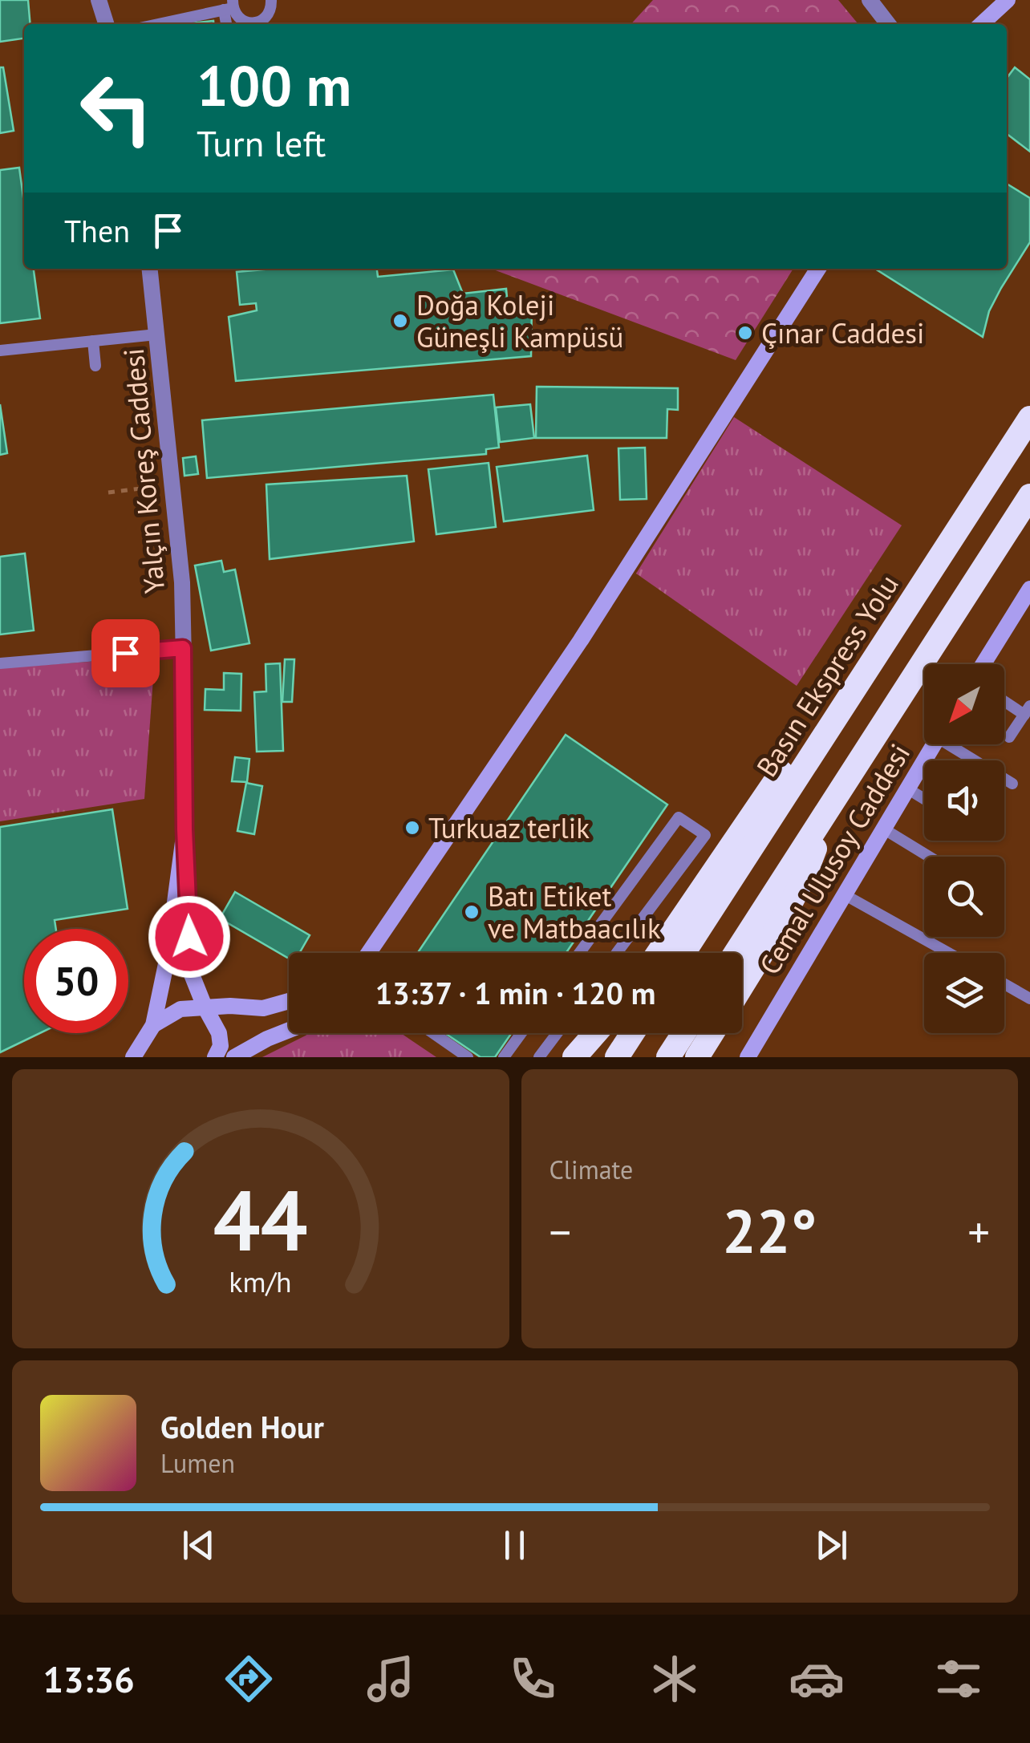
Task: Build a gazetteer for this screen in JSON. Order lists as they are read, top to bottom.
{
  "streets": {
    "highway": ["Basın Ekspress Yolu"],
    "main road": ["Yalçın Koreş Caddesi", "Cemal Ulusoy Caddesi"]
  },
  "places": [
    "Doğa Koleji Güneşli Kampüsü",
    "Çınar Caddesi",
    "Turkuaz terlik",
    "Batı Etiket ve Matbaacılık"
  ],
  "north": "bottom left",
  "page": {
    "turn": ["100 m", "Turn left"],
    "then": "Then",
    "limit": "50",
    "trip": "13:37 · 1 min · 120 m",
    "tile": "Climate",
    "heat": ["−", "22°", "+"],
    "song": ["Golden Hour", "Lumen"],
    "tabs": "13:36",
    "gauge": ["44", "km/h"]
  }
}
